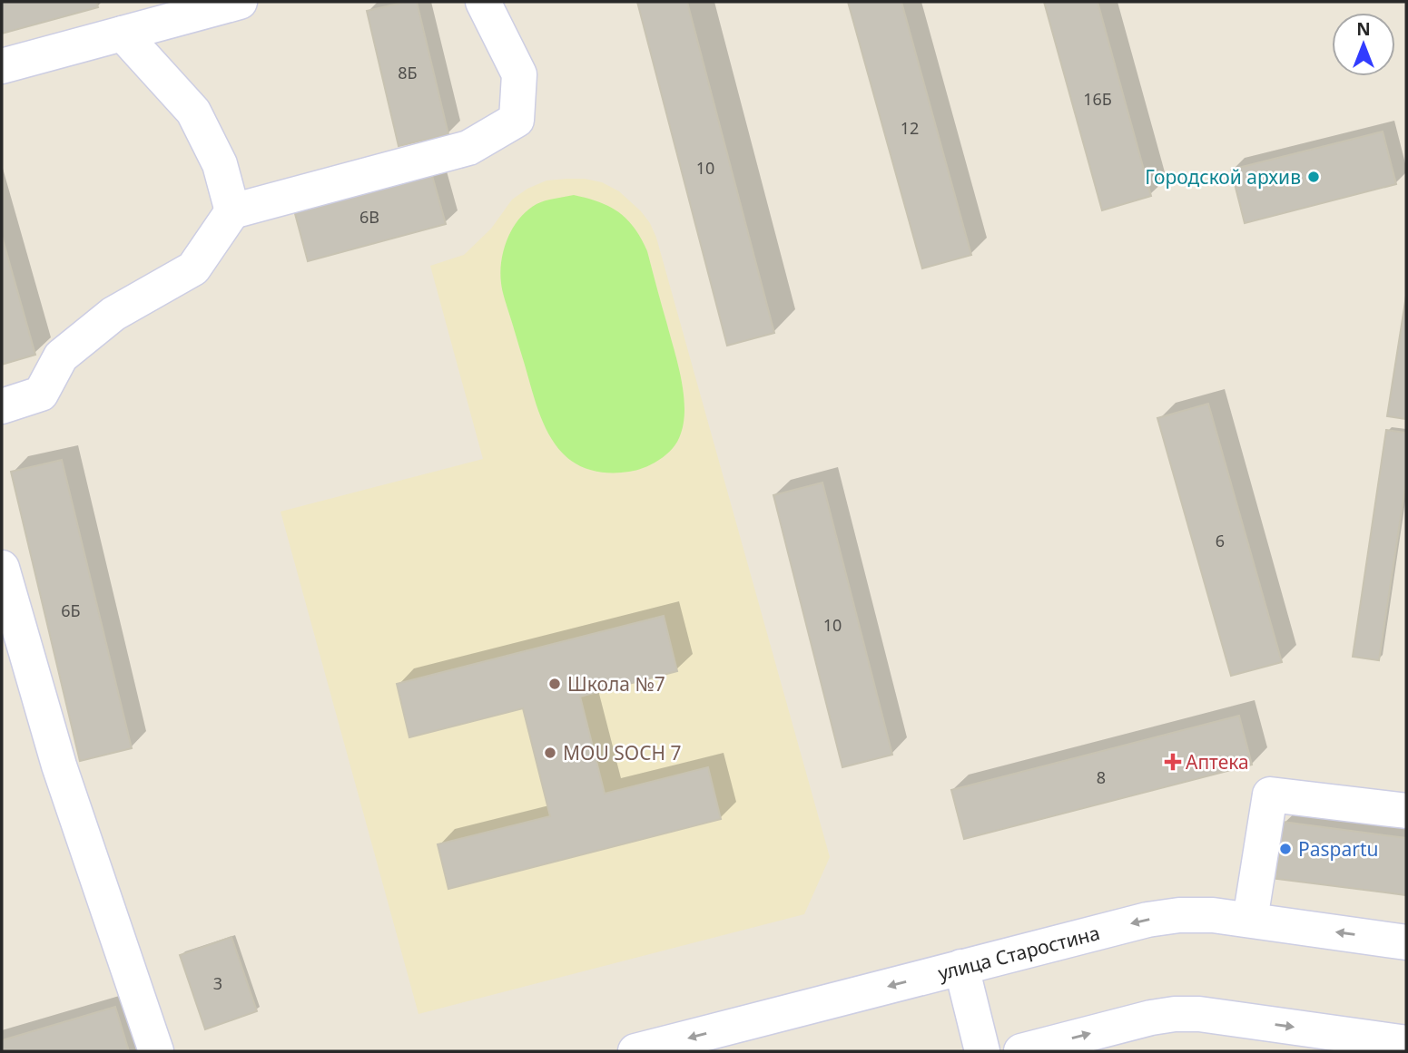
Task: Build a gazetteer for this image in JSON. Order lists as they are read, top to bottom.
{
  "streets": {
    "street": ["улица Старостина"]
  },
  "places": {
    "other": [
      "Городской архив",
      "Школа №7",
      "MOU SOCH 7",
      "Paspartu"
    ],
    "health": ["Аптека"]
  },
  "house_numbers": [
    "8Б",
    "16Б",
    "12",
    "10",
    "6В",
    "6",
    "6Б",
    "10",
    "8",
    "3"
  ],
  "north": "top"
}
